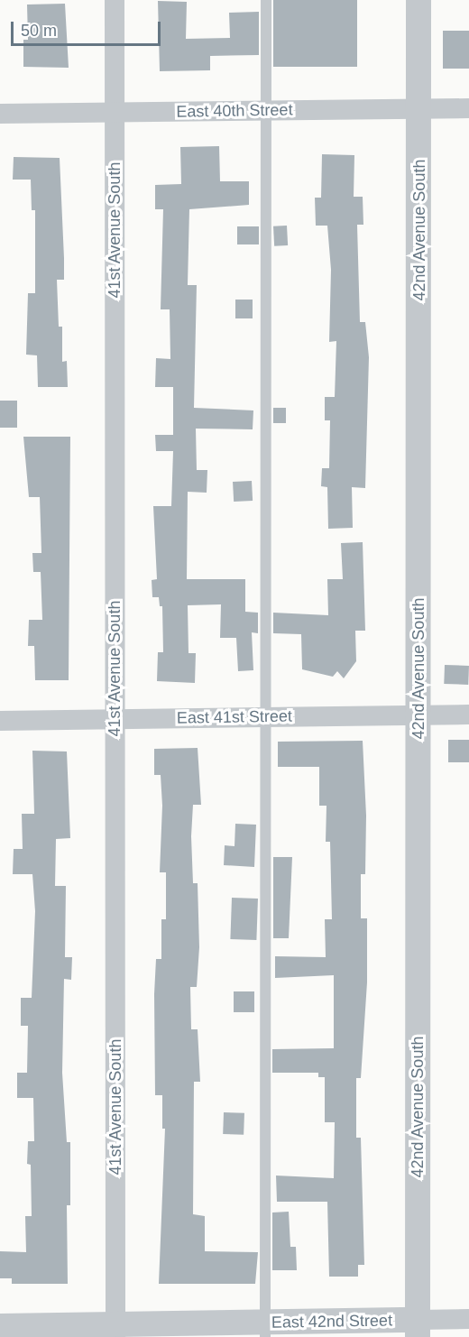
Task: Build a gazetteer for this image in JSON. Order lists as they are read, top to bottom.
{
  "streets": {
    "street": [
      "East 40th Street",
      "41st Avenue South",
      "42nd Avenue South",
      "East 41st Street",
      "East 42nd Street"
    ]
  },
  "crossings": [
    ["East 40th Street", "41st Avenue South"],
    ["East 40th Street", "42nd Avenue South"],
    ["41st Avenue South", "East 41st Street"],
    ["41st Avenue South", "East 42nd Street"],
    ["42nd Avenue South", "East 41st Street"],
    ["42nd Avenue South", "East 42nd Street"]
  ],
  "scale_bar": "50 m"
}
